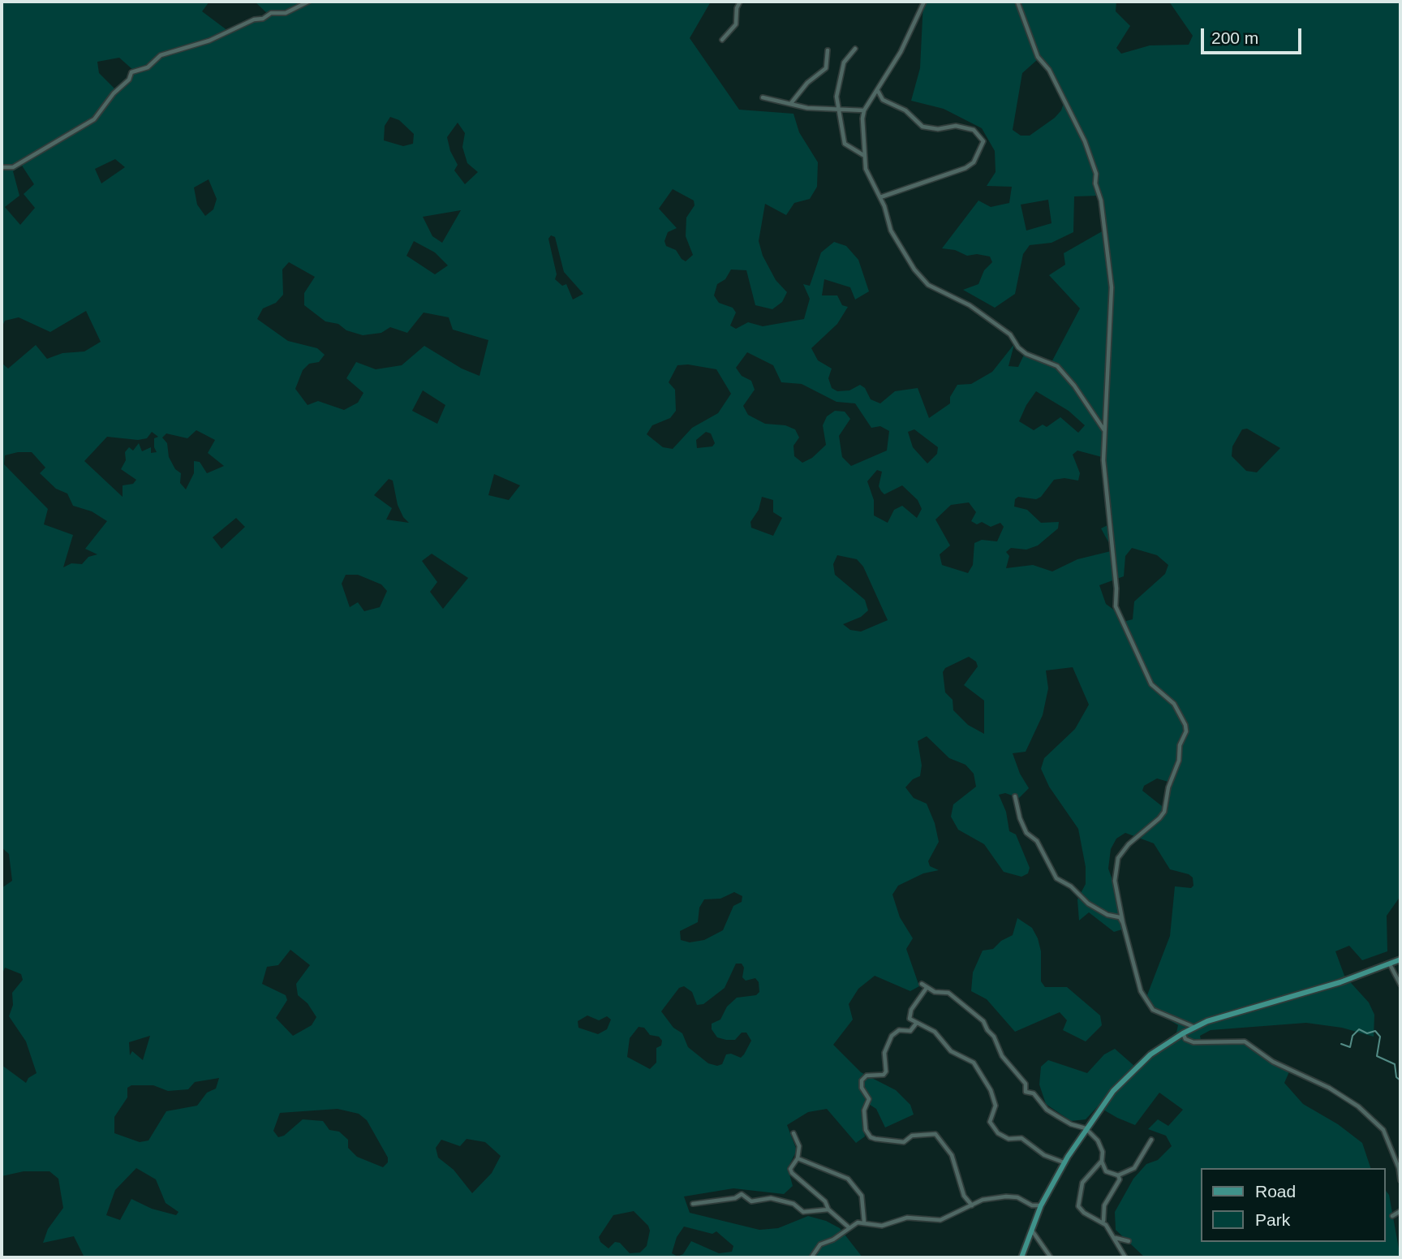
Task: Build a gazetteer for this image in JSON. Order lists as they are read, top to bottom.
{
  "legend": ["Road", "Park"],
  "scale_bar": "200 m"
}
